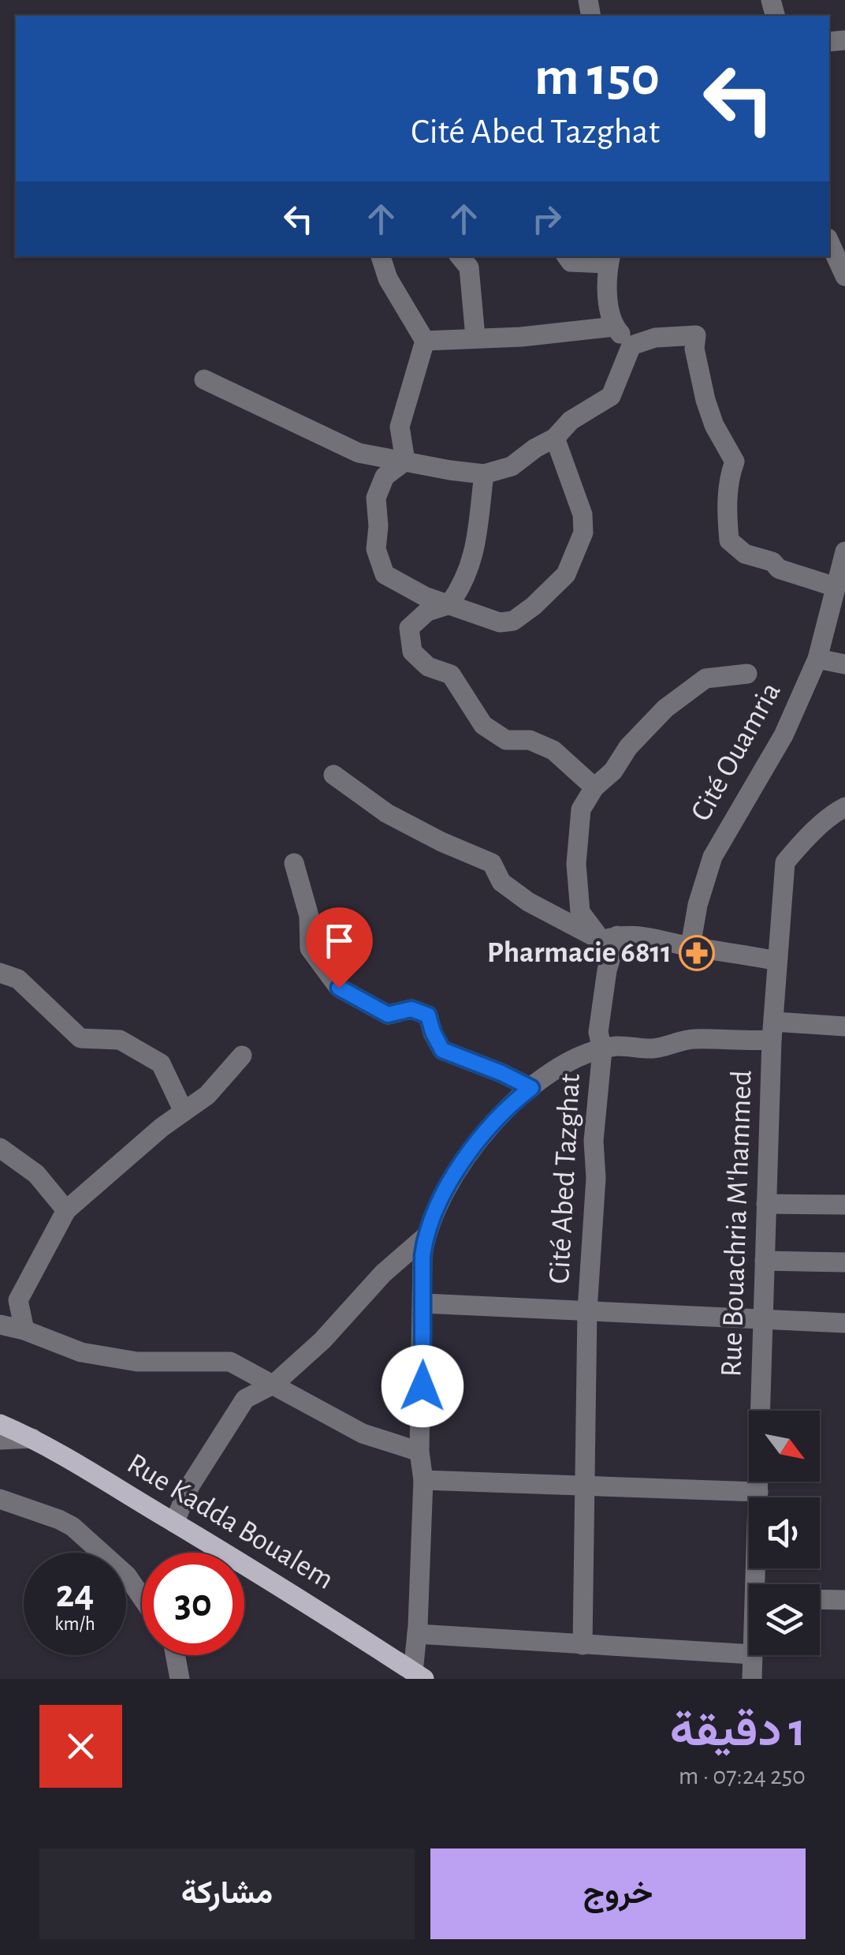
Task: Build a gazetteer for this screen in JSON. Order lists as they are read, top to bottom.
{
  "streets": {
    "main road": ["Rue Kadda Boualem"],
    "street": ["Cité Ouamria", "Cité Abed Tazghat", "Rue Bouachria M'hammed"]
  },
  "crossings": [
    ["Cité Abed Tazghat", "Rue Bouachria M'hammed"],
    ["Cité Abed Tazghat", "Rue Kadda Boualem"]
  ],
  "places": {
    "pharmacy": ["Pharmacie 6811"]
  },
  "north": "bottom right",
  "page": {
    "turn": ["150 m", "Cité Abed Tazghat"],
    "speed": "24 km/h",
    "limit": "30",
    "heading": ["1 دقيقة", "250 m · 07:24"],
    "buttons": ["خروج", "مشاركة"]
  }
}
